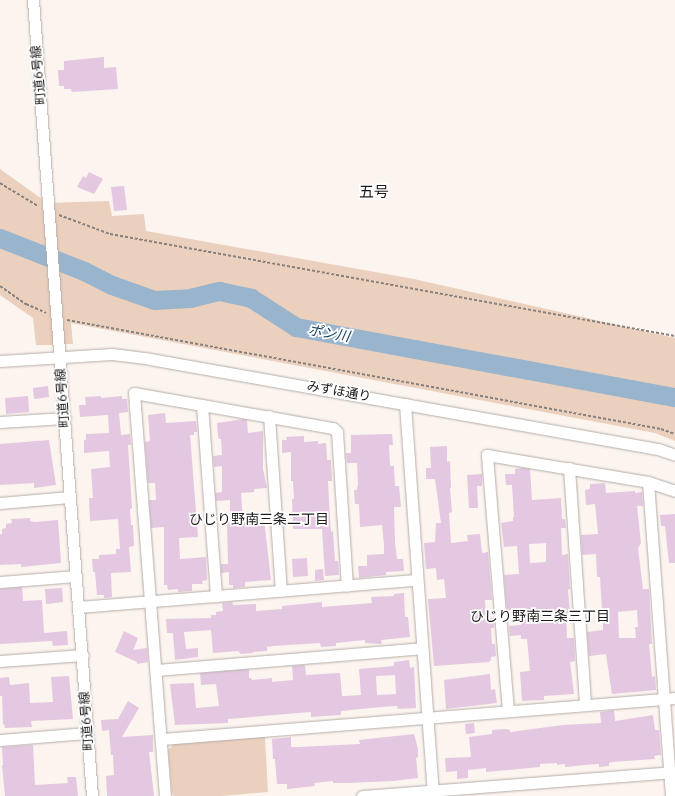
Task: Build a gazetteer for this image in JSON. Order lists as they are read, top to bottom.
{
  "streets": {
    "street": ["町道6号線", "みずほ通り"]
  },
  "crossings": [
    ["町道6号線", "みずほ通り"]
  ],
  "districts": ["五号", "ひじり野南三条二丁目", "ひじり野南三条三丁目"],
  "water": ["ポン川"]
}
